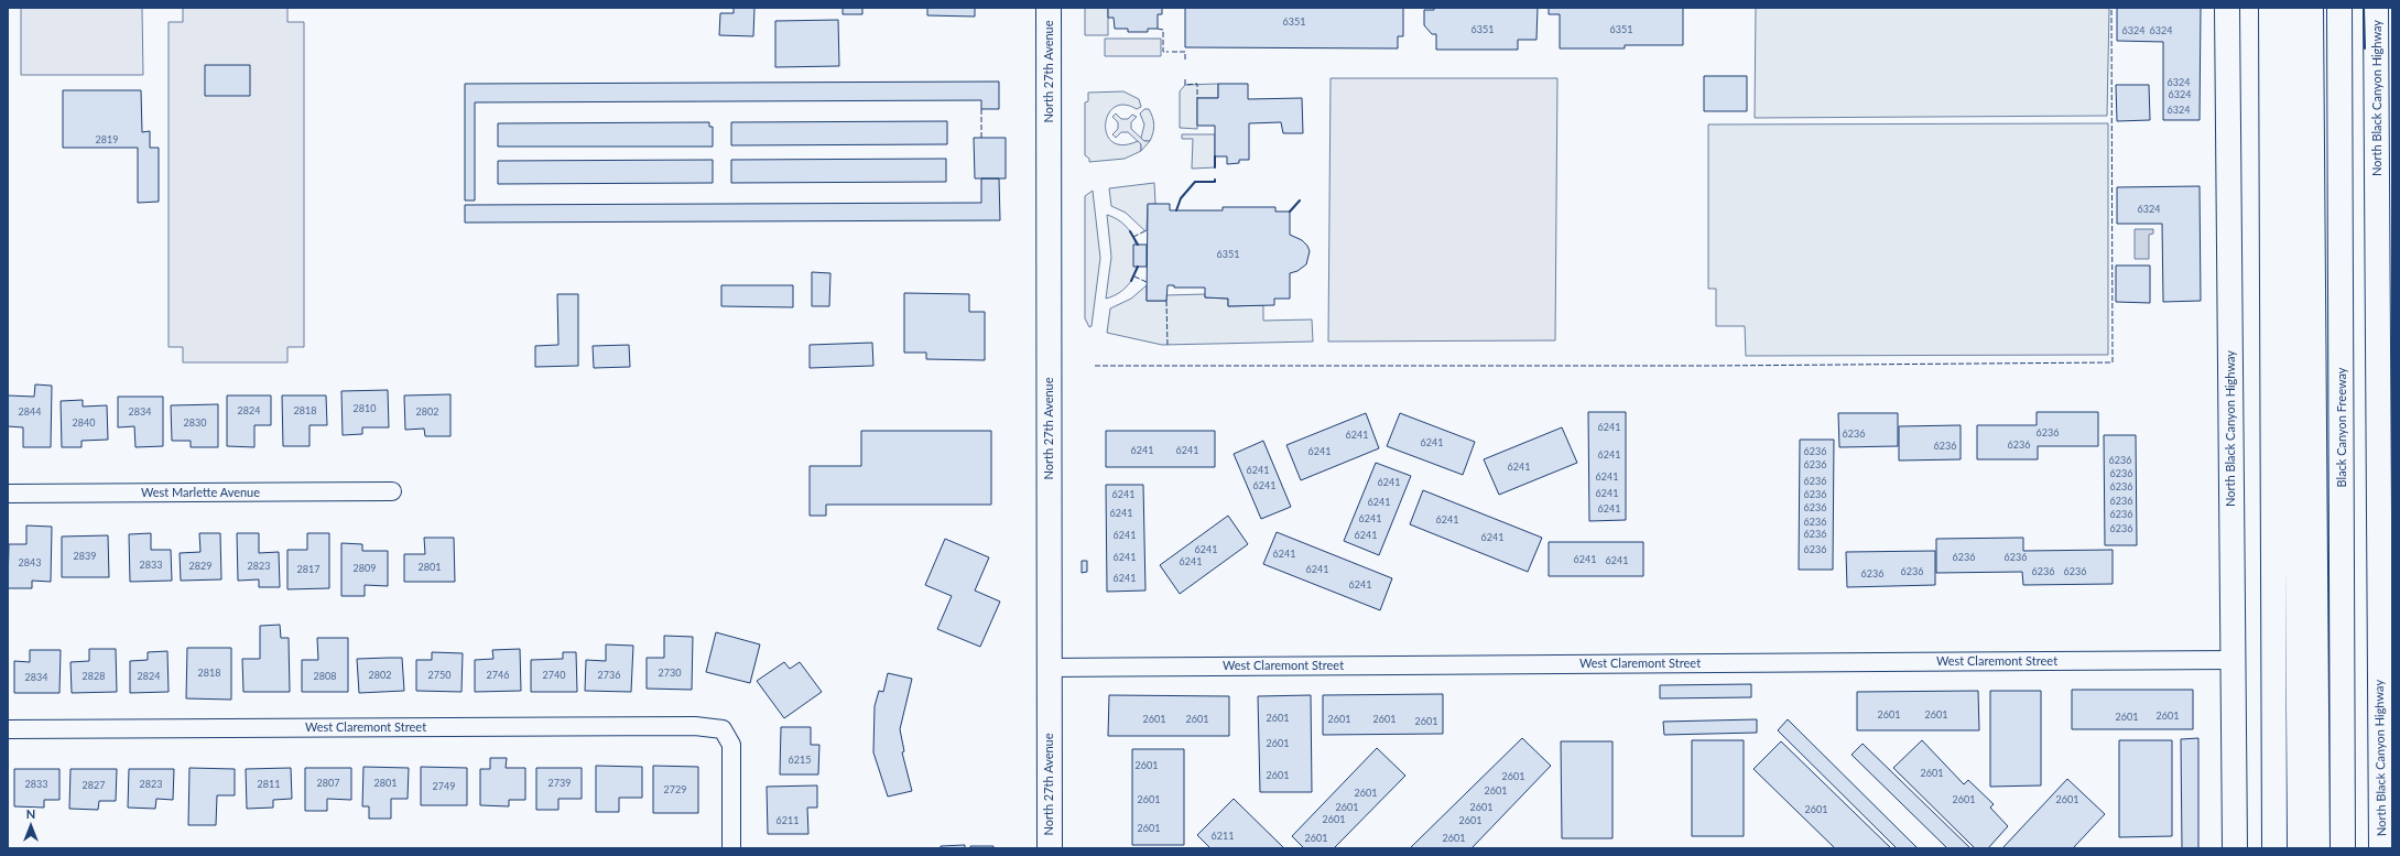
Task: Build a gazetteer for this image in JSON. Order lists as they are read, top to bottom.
{
  "streets": {
    "main road": ["North 27th Avenue", "North Black Canyon Highway", "Black Canyon Freeway"],
    "street": ["West Marlette Avenue", "West Claremont Street"]
  },
  "crossings": [
    ["North 27th Avenue", "West Claremont Street"],
    ["North Black Canyon Highway", "West Claremont Street"]
  ],
  "house_numbers": [
    "6351",
    "6351",
    "6351",
    "6324",
    "6324",
    "6324",
    "6324",
    "6324",
    "2819",
    "6324",
    "6351",
    "2810",
    "2824",
    "2818",
    "2844",
    "2834",
    "2802",
    "2840",
    "2830",
    "6241",
    "6236",
    "6236",
    "6241",
    "6241",
    "6236",
    "6236",
    "6241",
    "6241",
    "6241",
    "6236",
    "6241",
    "6236",
    "6236",
    "6241",
    "6241",
    "6236",
    "6241",
    "6236",
    "6241",
    "6241",
    "6236",
    "6241",
    "6241",
    "6236",
    "6236",
    "6241",
    "6236",
    "6241",
    "6241",
    "6236",
    "6241",
    "6241",
    "6236",
    "6236",
    "6236",
    "6241",
    "6241",
    "6241",
    "6241",
    "6236",
    "6241",
    "2839",
    "6241",
    "6236",
    "6236",
    "6241",
    "6241",
    "6241",
    "2843",
    "2833",
    "2829",
    "2823",
    "2801",
    "2809",
    "2817",
    "6241",
    "6236",
    "6236",
    "6236",
    "6236",
    "6241",
    "6241",
    "2818",
    "2730",
    "2802",
    "2750",
    "2746",
    "2740",
    "2736",
    "2828",
    "2824",
    "2808",
    "2834",
    "2601",
    "2601",
    "2601",
    "2601",
    "2601",
    "2601",
    "2601",
    "2601",
    "2601",
    "2601",
    "2601",
    "6215",
    "2601",
    "2601",
    "2601",
    "2601",
    "2807",
    "2801",
    "2739",
    "2833",
    "2823",
    "2811",
    "2827",
    "2749",
    "2729",
    "2601",
    "2601",
    "2601",
    "2601",
    "2601",
    "2601",
    "2601",
    "2601",
    "2601",
    "6211",
    "2601",
    "2601",
    "6211",
    "2601",
    "2601"
  ],
  "north": "top"
}
